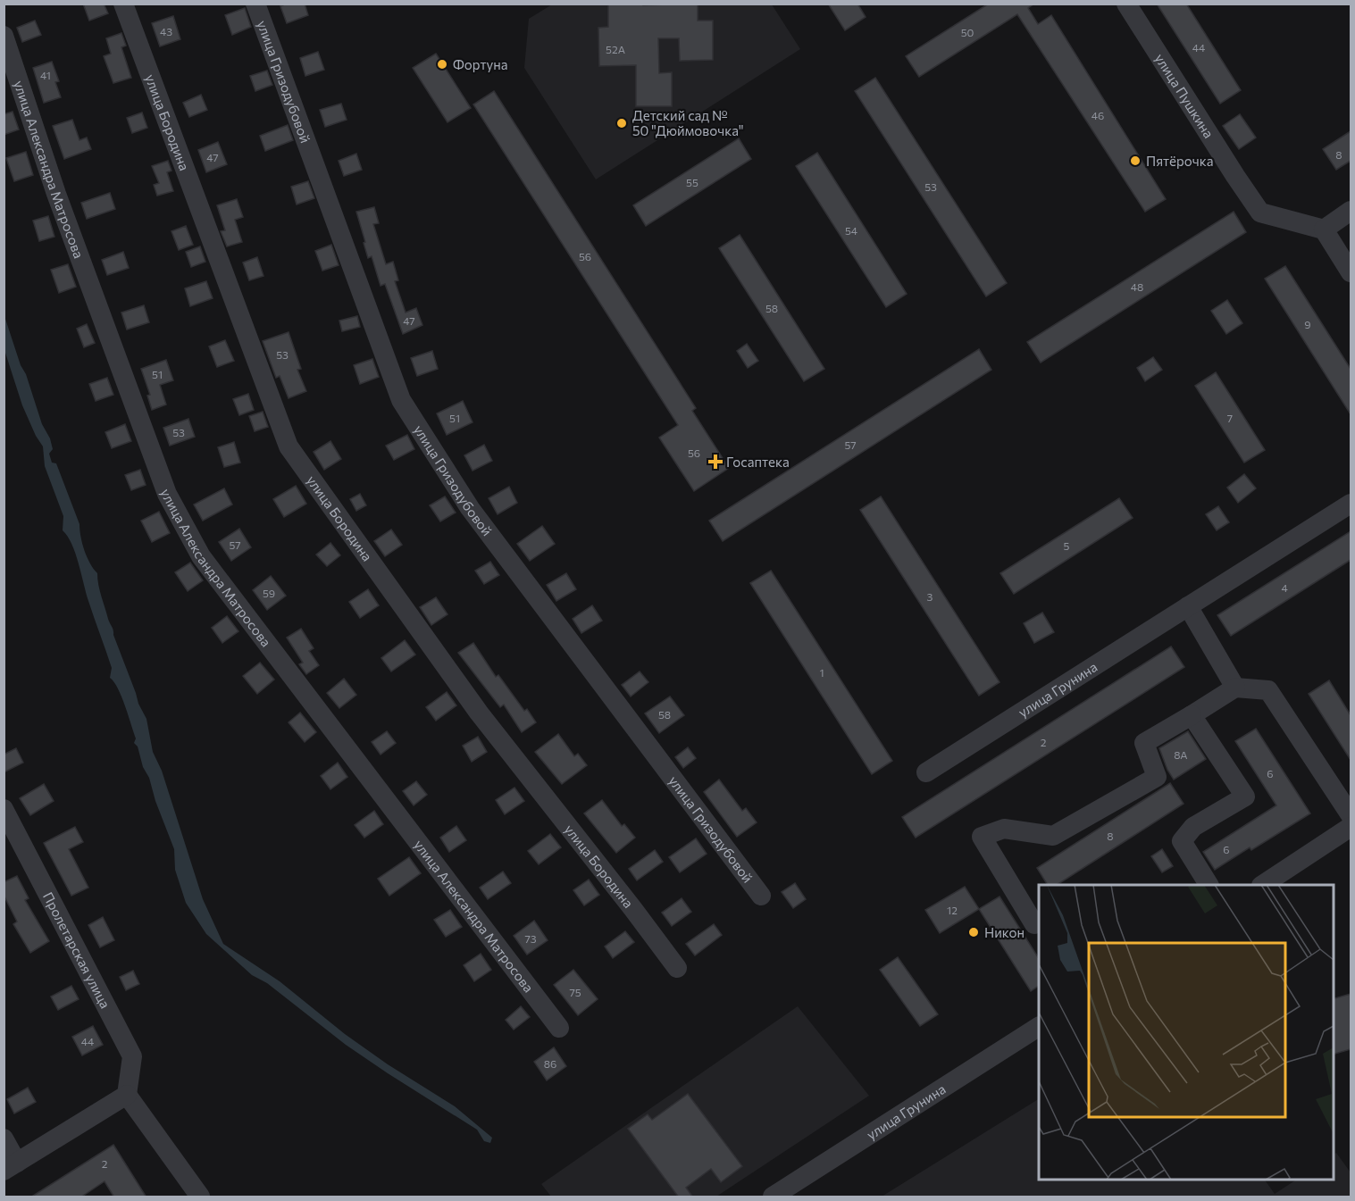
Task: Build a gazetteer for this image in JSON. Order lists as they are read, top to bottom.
{
  "streets": {
    "street": [
      "улица Гризодубовой",
      "улица Пушкина",
      "улица Бородина",
      "улица Александра Матросова",
      "улица Грунина",
      "Пролетарская улица"
    ]
  },
  "places": {
    "other": [
      "Фортуна",
      "Детский сад № 50 \"Дюймовочка\"",
      "Пятёрочка",
      "Никон"
    ],
    "health": ["Госаптека"]
  },
  "house_numbers": [
    "43",
    "50",
    "44",
    "52А",
    "41",
    "46",
    "8",
    "47",
    "55",
    "53",
    "54",
    "56",
    "48",
    "58",
    "47",
    "9",
    "53",
    "51",
    "51",
    "7",
    "53",
    "57",
    "56",
    "57",
    "5",
    "4",
    "59",
    "3",
    "1",
    "58",
    "2",
    "8А",
    "6",
    "8",
    "6",
    "12",
    "73",
    "75",
    "44",
    "86",
    "2"
  ]
}
